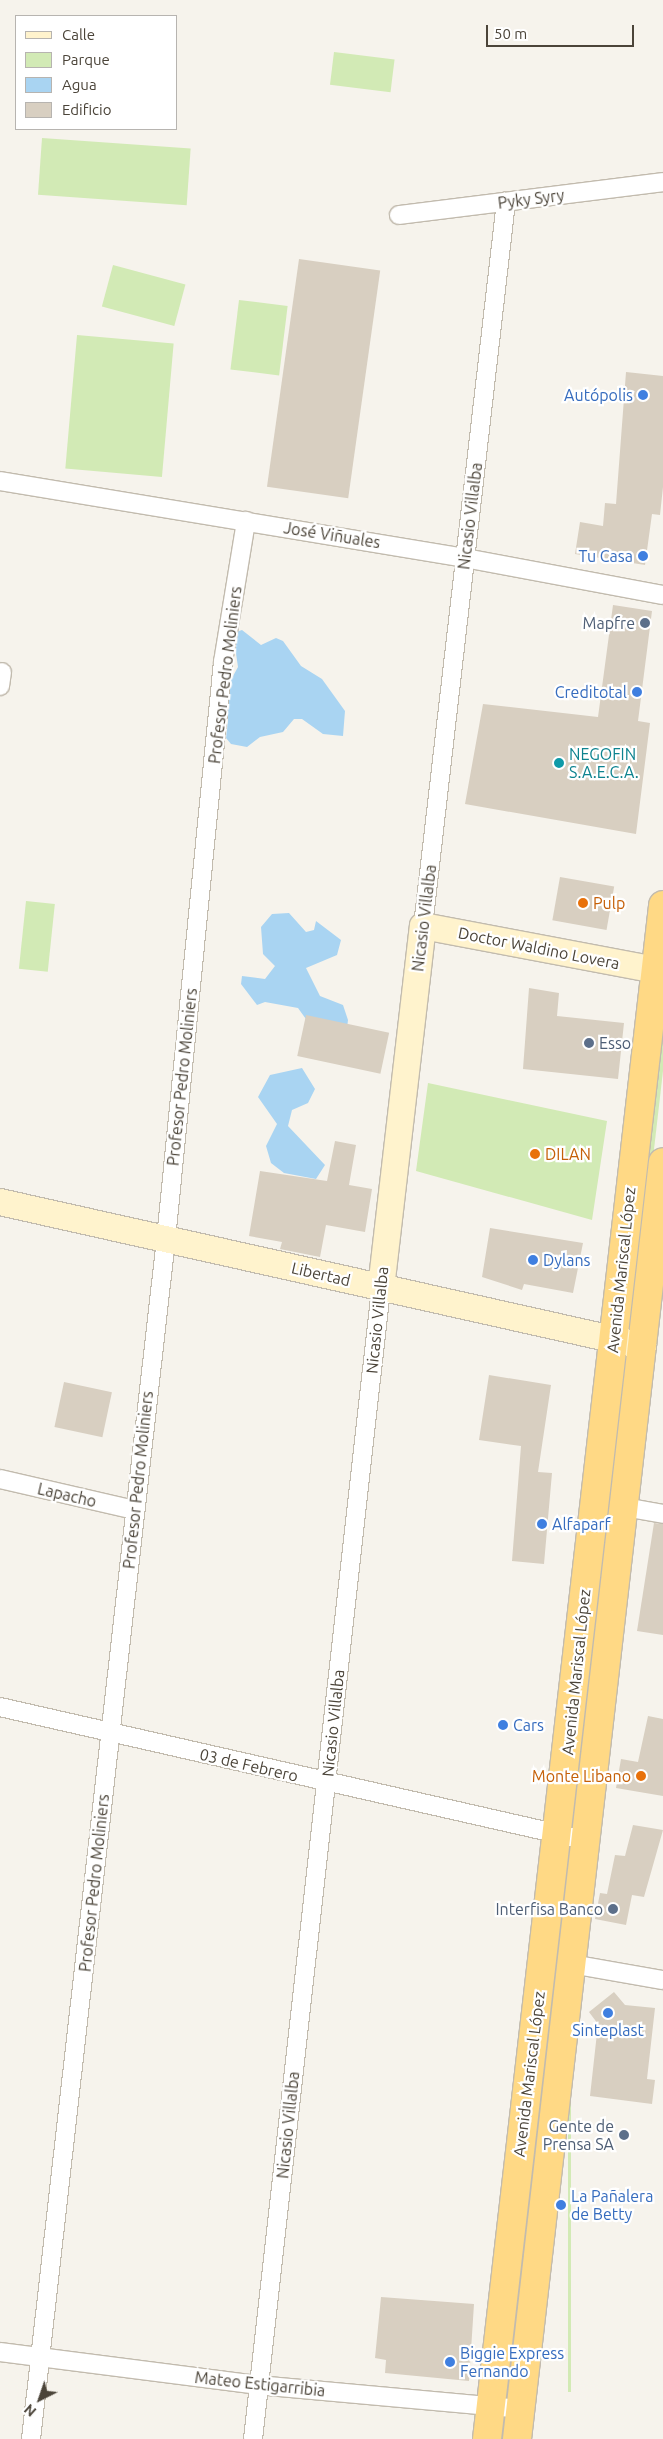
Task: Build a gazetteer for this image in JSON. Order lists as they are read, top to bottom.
{
  "streets": {
    "highway": ["Avenida Mariscal López"],
    "main road": ["Nicasio Villalba", "Doctor Waldino Lovera", "Libertad"],
    "street": [
      "Pyky Syry",
      "José Viñuales",
      "Profesor Pedro Moliniers",
      "Lapacho",
      "03 de Febrero",
      "Mateo Estigarribia"
    ]
  },
  "crossings": [
    ["Pyky Syry", "Nicasio Villalba"],
    ["Nicasio Villalba", "José Viñuales"],
    ["Nicasio Villalba", "Doctor Waldino Lovera"],
    ["Nicasio Villalba", "Libertad"],
    ["Nicasio Villalba", "03 de Febrero"],
    ["Nicasio Villalba", "Mateo Estigarribia"],
    ["José Viñuales", "Profesor Pedro Moliniers"],
    ["Profesor Pedro Moliniers", "Libertad"],
    ["Profesor Pedro Moliniers", "Lapacho"],
    ["Profesor Pedro Moliniers", "03 de Febrero"],
    ["Profesor Pedro Moliniers", "Mateo Estigarribia"],
    ["Doctor Waldino Lovera", "Avenida Mariscal López"],
    ["Avenida Mariscal López", "Libertad"],
    ["Avenida Mariscal López", "03 de Febrero"],
    ["Avenida Mariscal López", "Mateo Estigarribia"]
  ],
  "places": [
    "Autópolis",
    "Tu Casa",
    "Mapfre",
    "Creditotal",
    "NEGOFIN S.A.E.C.A.",
    "Pulp",
    "Esso",
    "DILAN",
    "Dylans",
    "Alfaparf",
    "Cars",
    "Monte Libano",
    "Interfisa Banco",
    "Sinteplast",
    "Gente de Prensa SA",
    "La Pañalera de Betty",
    "Biggie Express Fernando"
  ],
  "legend": [
    "Calle",
    "Parque",
    "Agua",
    "Edificio"
  ],
  "scale_bar": "50 m",
  "north": "bottom left"
}
